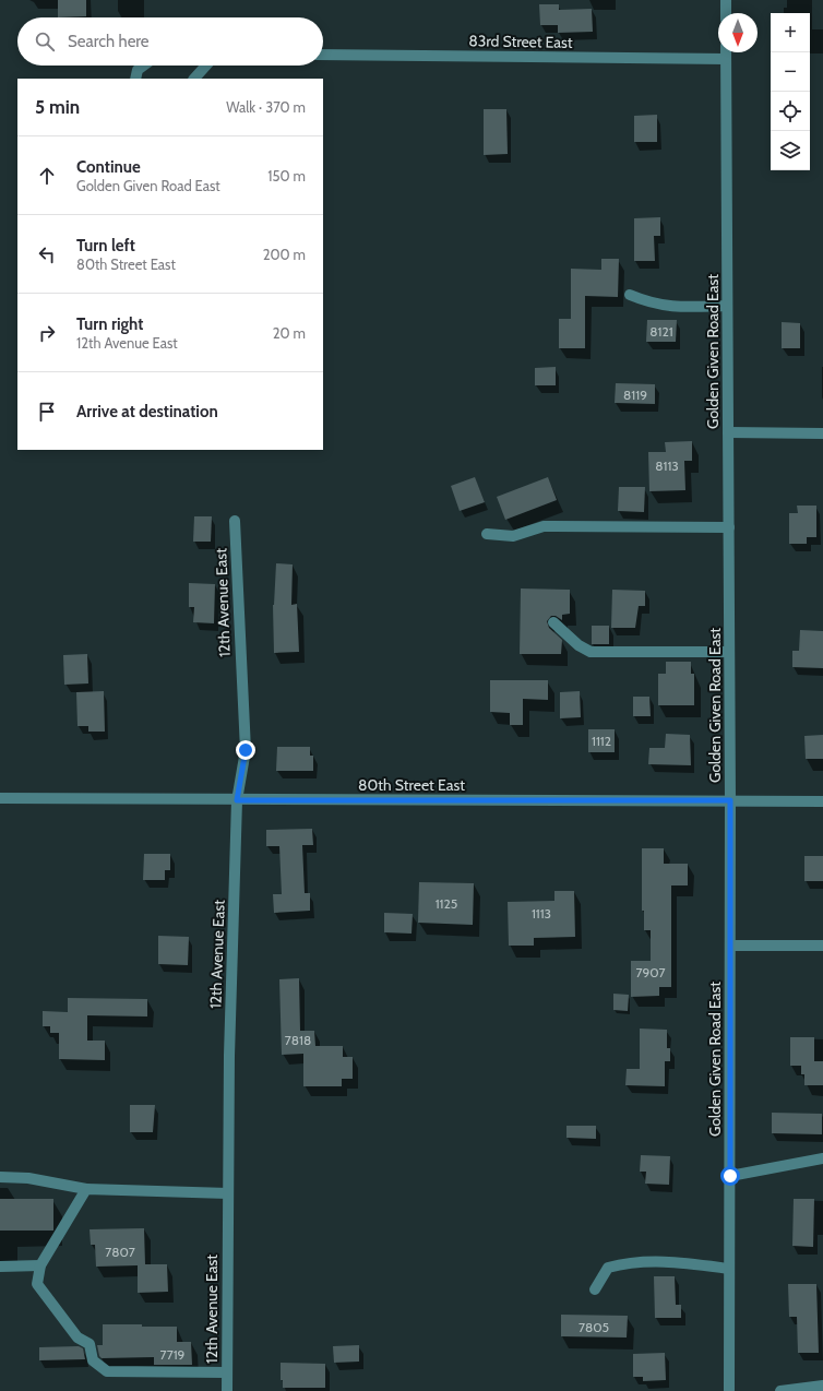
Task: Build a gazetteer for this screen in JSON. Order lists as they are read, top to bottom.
{
  "streets": {
    "street": [
      "83rd Street East",
      "Golden Given Road East",
      "12th Avenue East",
      "80th Street East"
    ]
  },
  "crossings": [
    ["83rd Street East", "Golden Given Road East"],
    ["Golden Given Road East", "80th Street East"],
    ["12th Avenue East", "80th Street East"]
  ],
  "house_numbers": [
    "8121",
    "8119",
    "8113",
    "1112",
    "1125",
    "1113",
    "7907",
    "7818",
    "7807",
    "7805",
    "7719"
  ],
  "north": "bottom",
  "page": {
    "map_buttons": ["+", "−"],
    "search": "Search here",
    "heading": ["5 min", "Walk · 370 m"],
    "list": [
      ["Continue", "Golden Given Road East", "150 m"],
      ["Turn left", "80th Street East", "200 m"],
      ["Turn right", "12th Avenue East", "20 m"],
      "Arrive at destination"
    ]
  }
}
